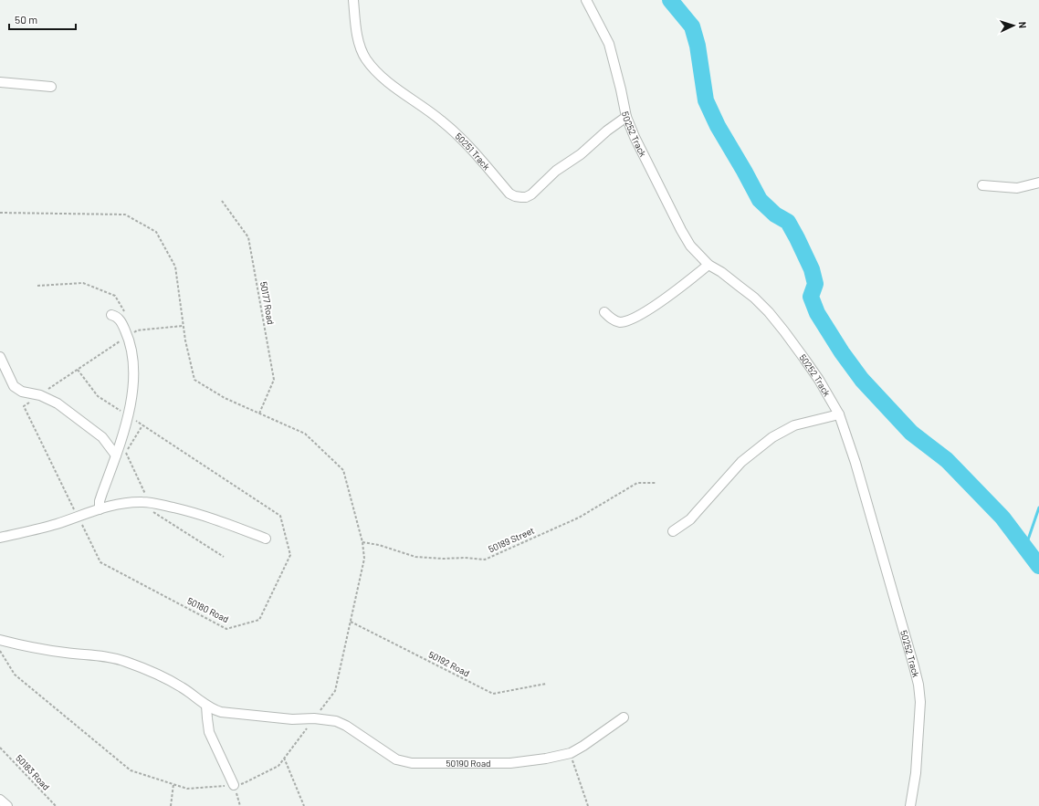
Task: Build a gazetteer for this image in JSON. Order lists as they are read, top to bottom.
{
  "streets": {
    "street": ["50252 Track", "50251 Track", "50190 Road"],
    "path": [
      "50177 Road",
      "50189 Street",
      "50180 Road",
      "50192 Road",
      "50183 Road"
    ]
  },
  "crossings": [
    ["50252 Track", "50251 Track"]
  ],
  "scale_bar": "50 m",
  "north": "right"
}
